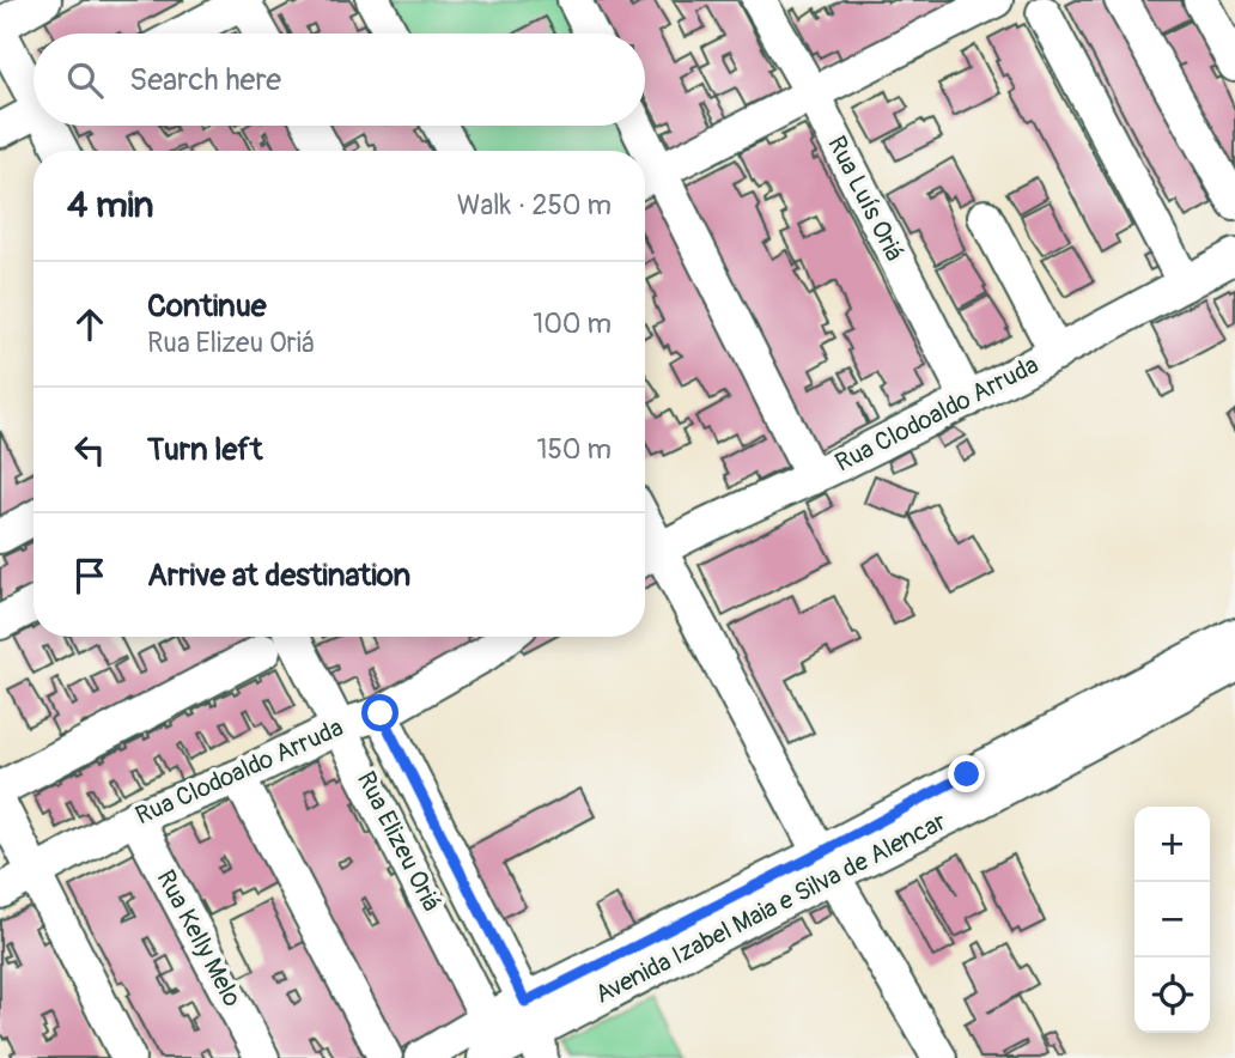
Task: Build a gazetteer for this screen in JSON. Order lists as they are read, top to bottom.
{
  "streets": {
    "street": [
      "Rua Luís Oriá",
      "Rua Clodoaldo Arruda",
      "Rua Elizeu Oriá",
      "Avenida Izabel Maia e Silva de Alencar",
      "Rua Kelly Melo"
    ]
  },
  "crossings": [
    ["Rua Luís Oriá", "Rua Clodoaldo Arruda"],
    ["Rua Clodoaldo Arruda", "Rua Elizeu Oriá"],
    ["Rua Clodoaldo Arruda", "Rua Kelly Melo"],
    ["Rua Elizeu Oriá", "Avenida Izabel Maia e Silva de Alencar"]
  ],
  "page": {
    "search": "Search here",
    "heading": ["4 min", "Walk · 250 m"],
    "list": [
      ["Continue", "Rua Elizeu Oriá", "100 m"],
      ["Turn left", "150 m"],
      "Arrive at destination"
    ],
    "map_buttons": ["+", "−"]
  }
}
